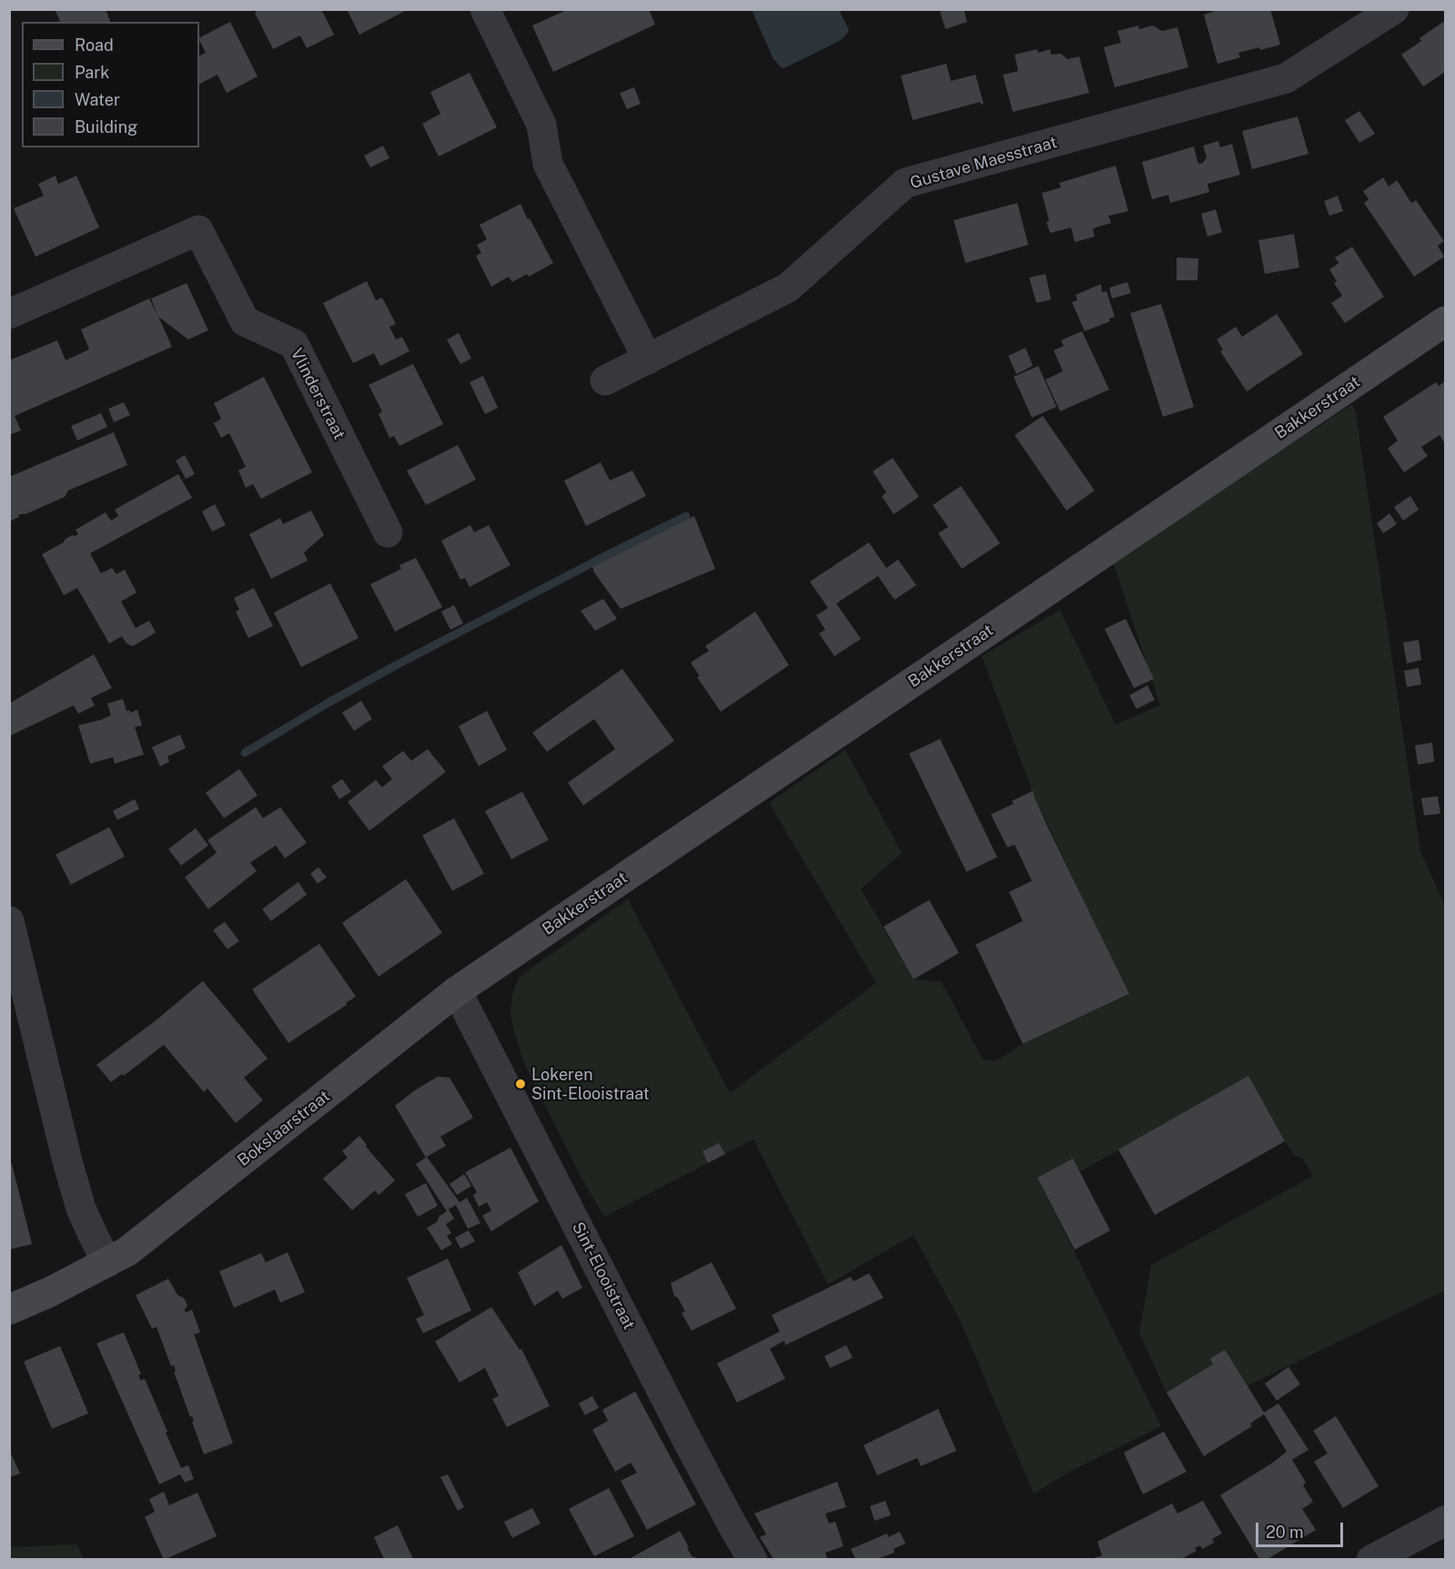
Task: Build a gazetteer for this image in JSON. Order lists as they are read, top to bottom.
{
  "streets": {
    "street": [
      "Gustave Maesstraat",
      "Vlinderstraat",
      "Bakkerstraat",
      "Bokslaarstraat",
      "Sint-Elooistraat"
    ]
  },
  "crossings": [
    ["Bakkerstraat", "Bokslaarstraat"],
    ["Bakkerstraat", "Sint-Elooistraat"],
    ["Bokslaarstraat", "Sint-Elooistraat"]
  ],
  "places": ["Lokeren Sint-Elooistraat"],
  "legend": [
    "Road",
    "Park",
    "Water",
    "Building"
  ],
  "scale_bar": "20 m"
}
